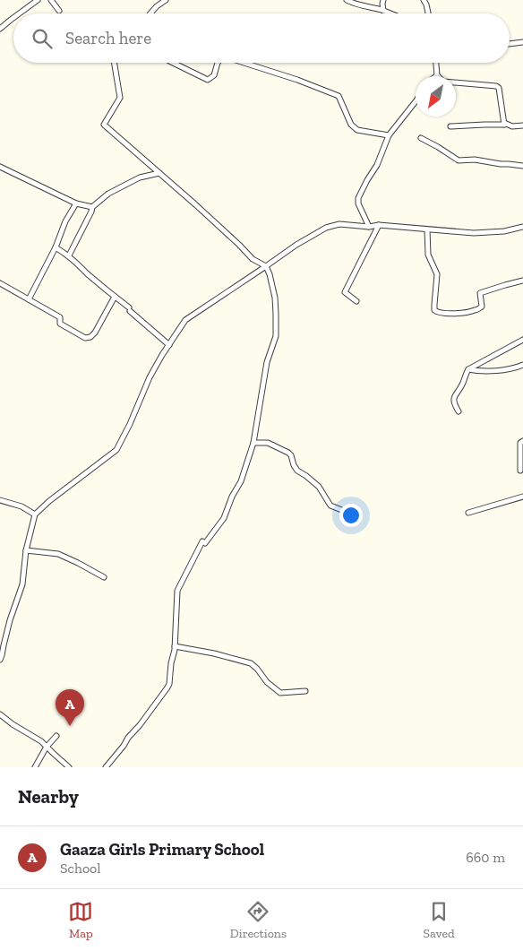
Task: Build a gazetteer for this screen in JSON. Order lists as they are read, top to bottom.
{
  "north": "bottom left",
  "page": {
    "search": "Search here",
    "pins": "A",
    "heading": "Nearby",
    "list": [
      {
        "mark": "A",
        "name": "Gaaza Girls Primary School",
        "note": "School",
        "value": "660 m"
      }
    ],
    "nav": ["Map", "Directions", "Saved"]
  }
}
